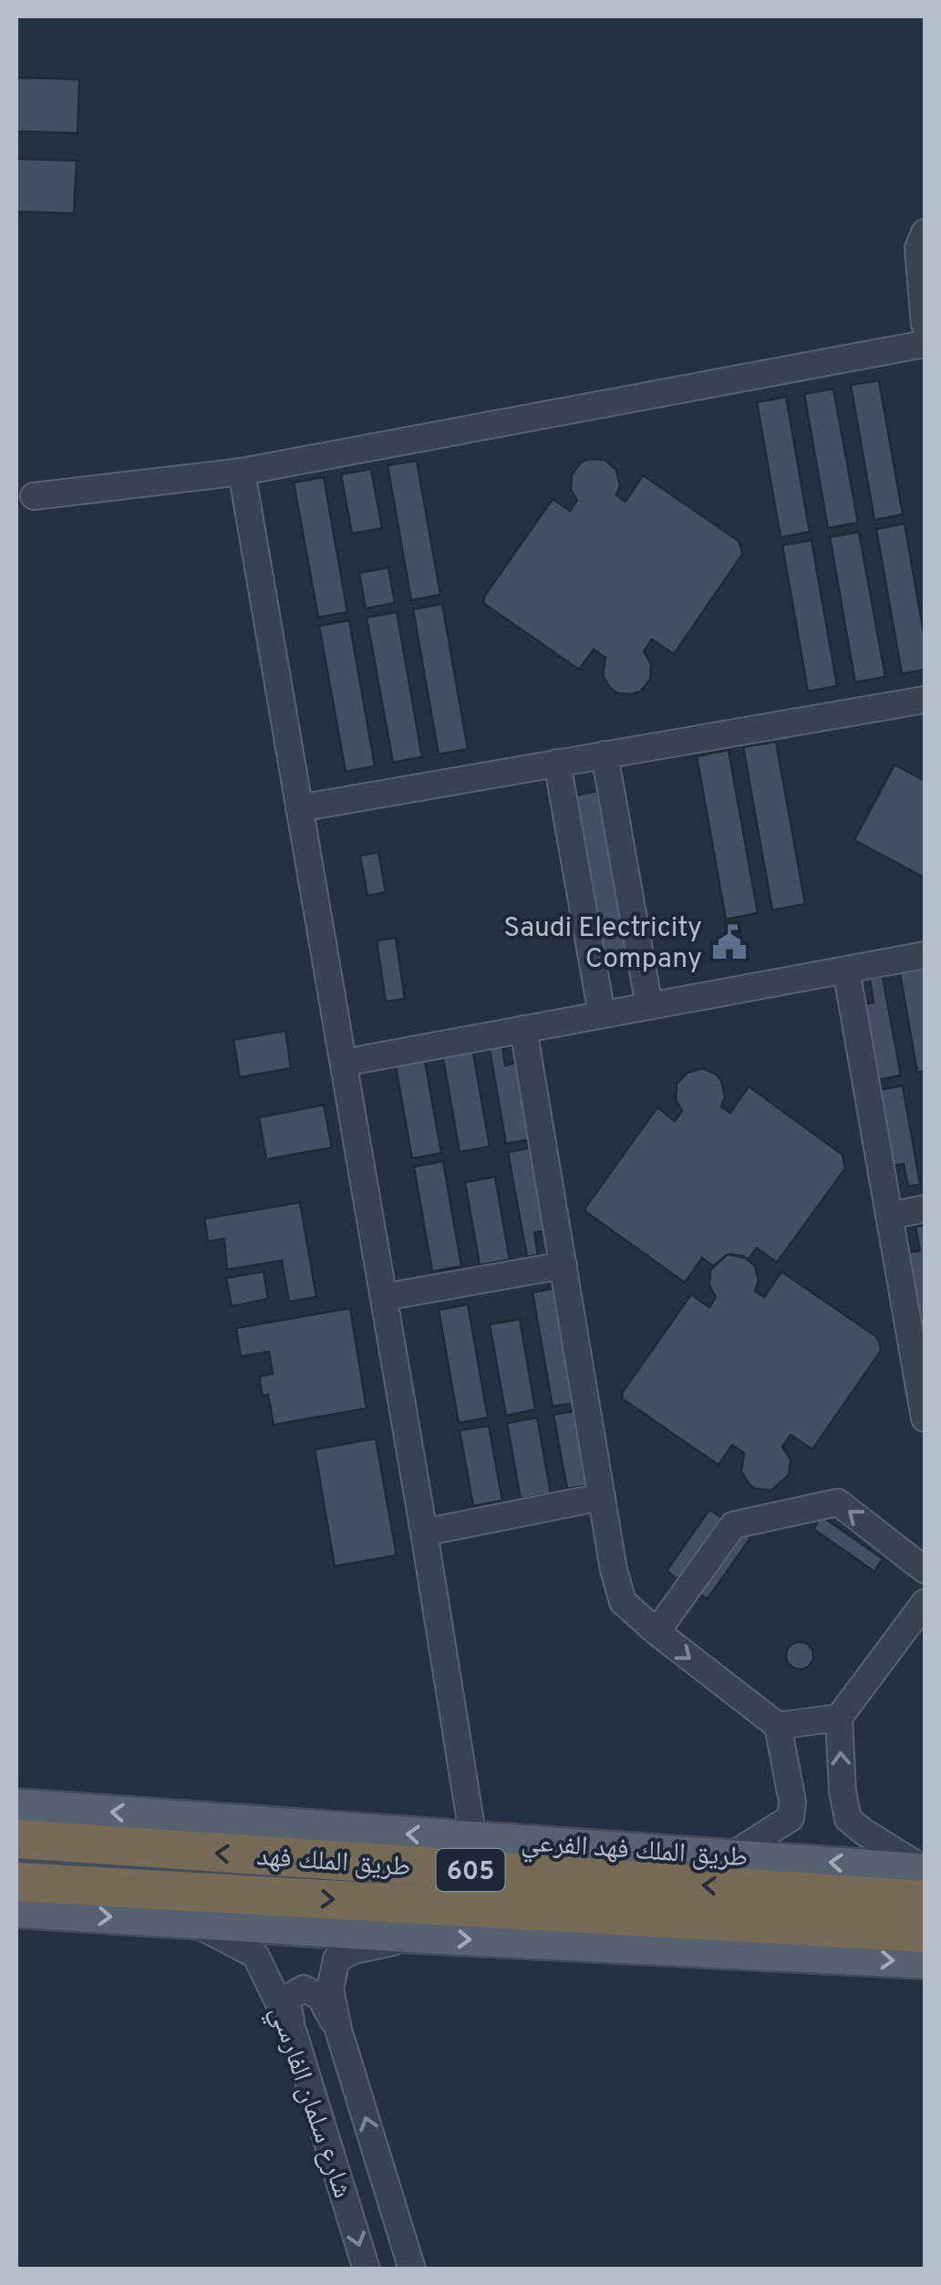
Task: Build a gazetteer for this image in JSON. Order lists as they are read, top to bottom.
{
  "streets": {
    "highway": ["طريق الملك فهد", "605"],
    "main road": ["طريق الملك فهد الفرعي"],
    "street": ["شارع سلمان الفارسي"]
  },
  "places": {
    "public building": ["Saudi Electricity Company"]
  }
}
